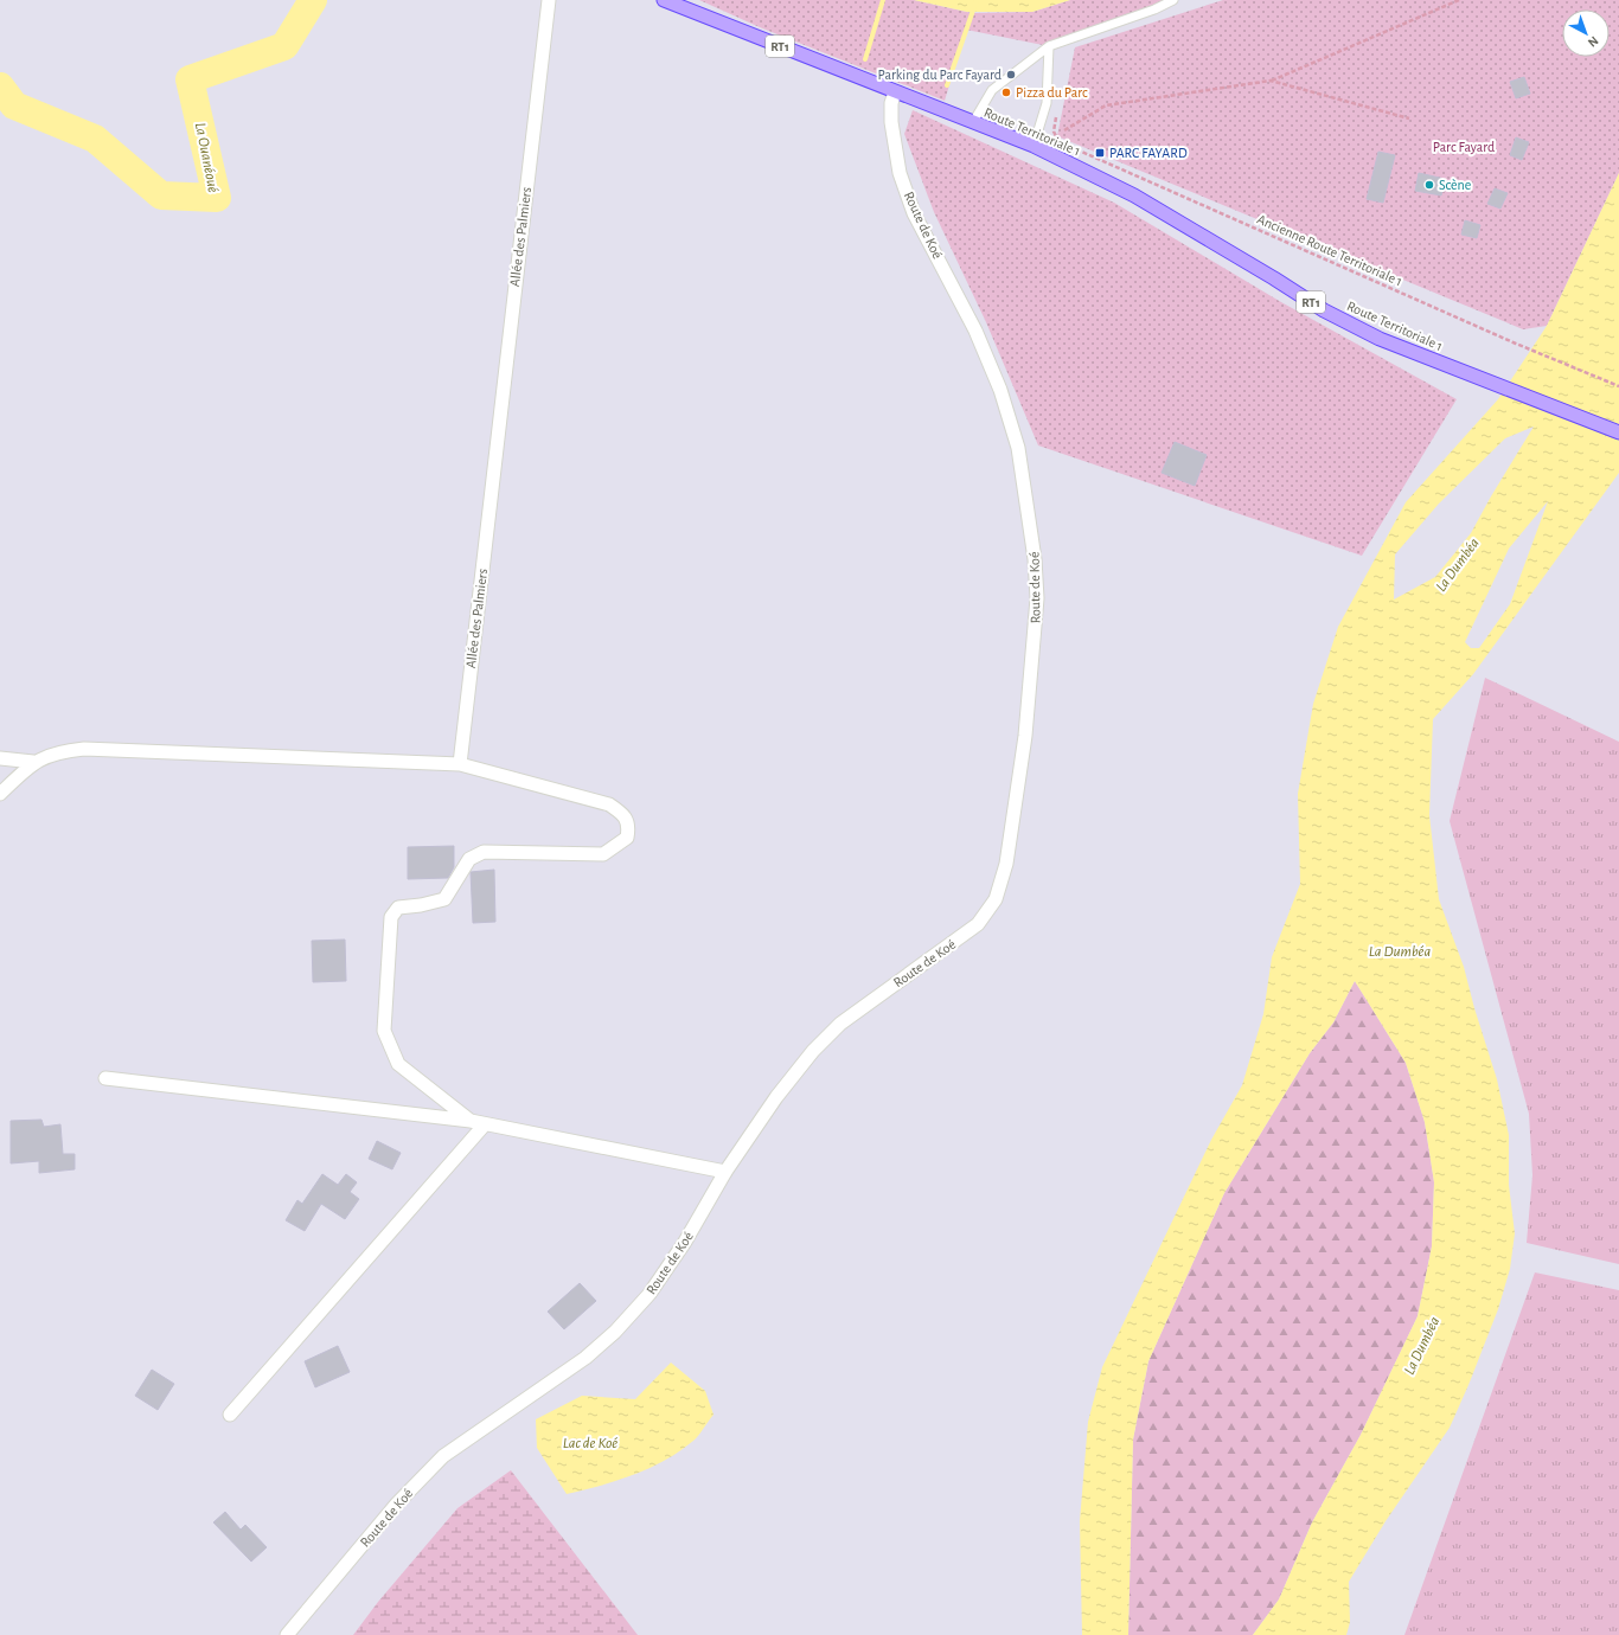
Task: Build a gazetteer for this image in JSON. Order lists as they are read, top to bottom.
{
  "streets": {
    "main road": ["RT1", "Route Territoriale 1"],
    "street": ["Route de Koé", "Allée des Palmiers"],
    "path": ["Ancienne Route Territoriale 1"]
  },
  "crossings": [
    ["Route Territoriale 1", "Route de Koé"]
  ],
  "water": ["La Ouanéoué", "La Dumbéa", "Lac de Koé"],
  "parks": ["Parc Fayard"],
  "places": {
    "other": ["Parking du Parc Fayard", "Pizza du Parc", "Scène"],
    "transit": ["PARC FAYARD"]
  },
  "north": "bottom right"
}
